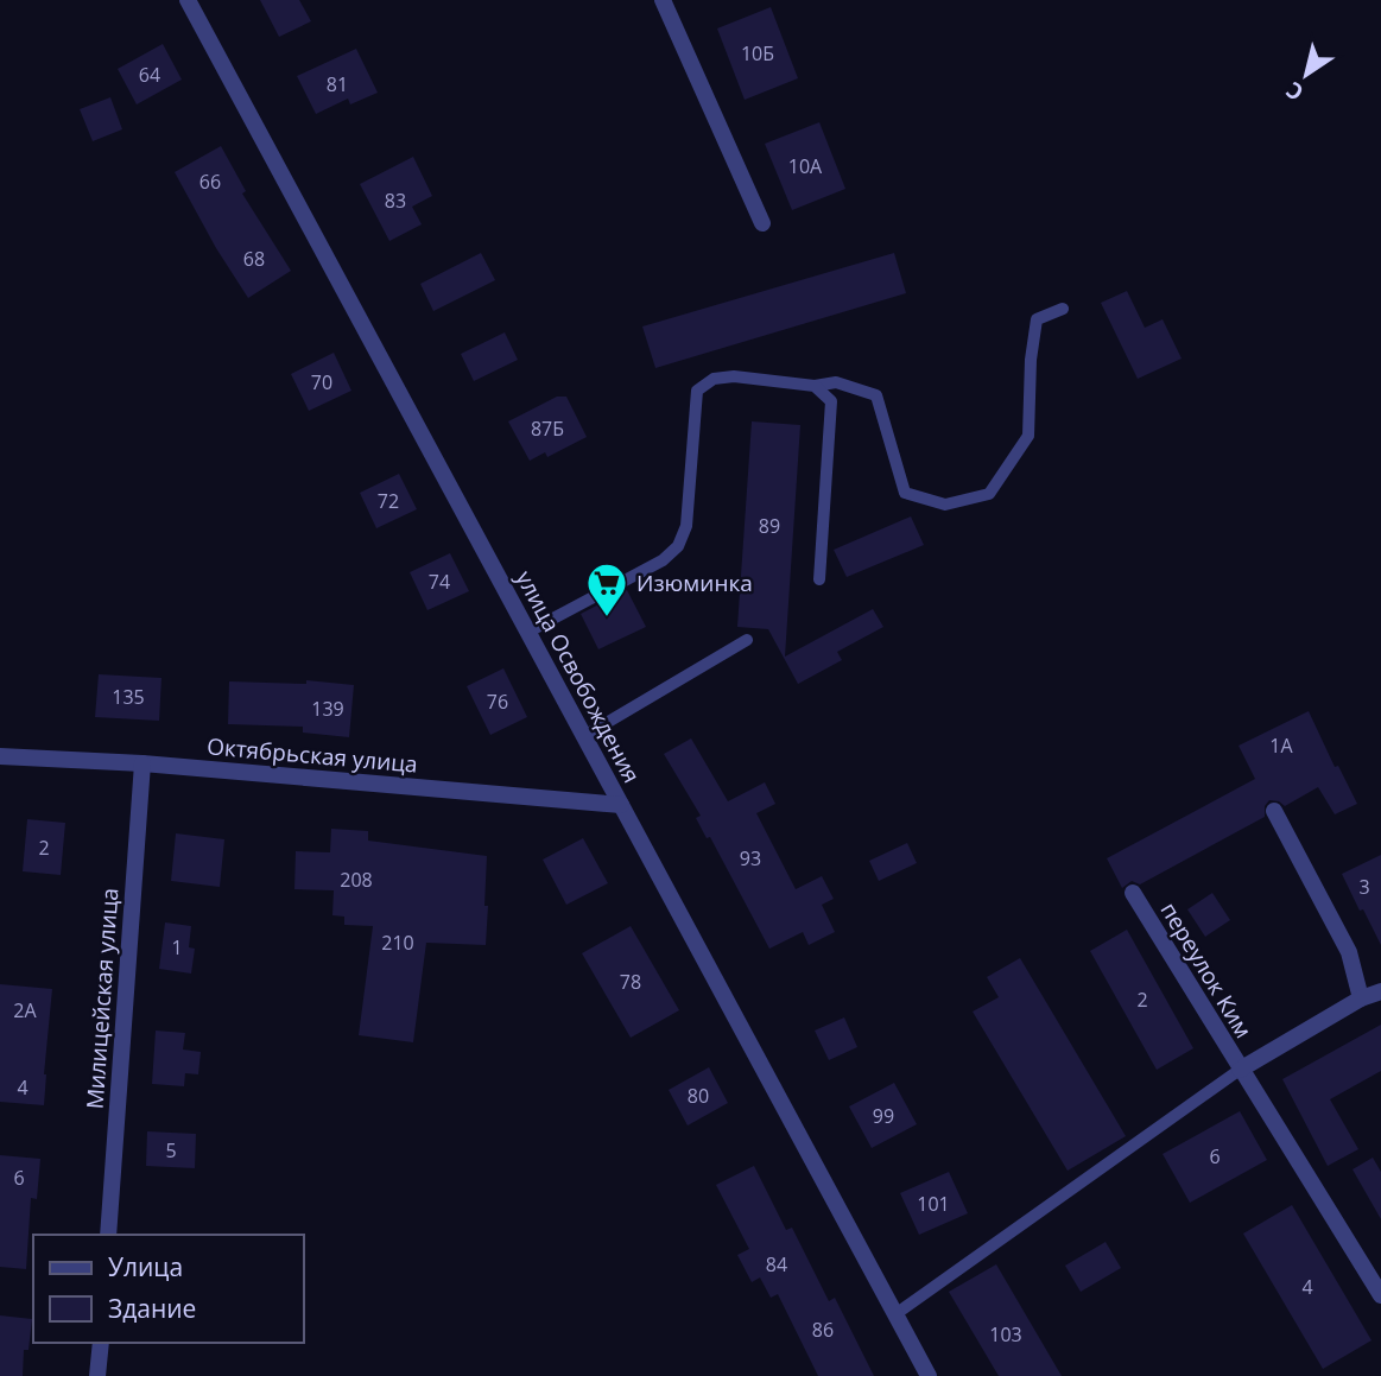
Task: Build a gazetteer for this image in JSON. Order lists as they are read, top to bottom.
{
  "streets": {
    "street": [
      "улица Освобождения",
      "Октябрьская улица",
      "переулок Ким",
      "Милицейская улица"
    ]
  },
  "crossings": [
    ["улица Освобождения", "Октябрьская улица"],
    ["Октябрьская улица", "Милицейская улица"]
  ],
  "places": {
    "supermarket": ["Изюминка"]
  },
  "house_numbers": [
    "10Б",
    "64",
    "81",
    "10А",
    "66",
    "83",
    "68",
    "70",
    "87Б",
    "72",
    "89",
    "74",
    "135",
    "76",
    "139",
    "1А",
    "2",
    "93",
    "208",
    "3",
    "210",
    "1",
    "78",
    "2",
    "2А",
    "4",
    "80",
    "99",
    "5",
    "6",
    "6",
    "101",
    "84",
    "4",
    "86",
    "103"
  ],
  "legend": ["Улица", "Здание"],
  "north": "bottom left"
}
